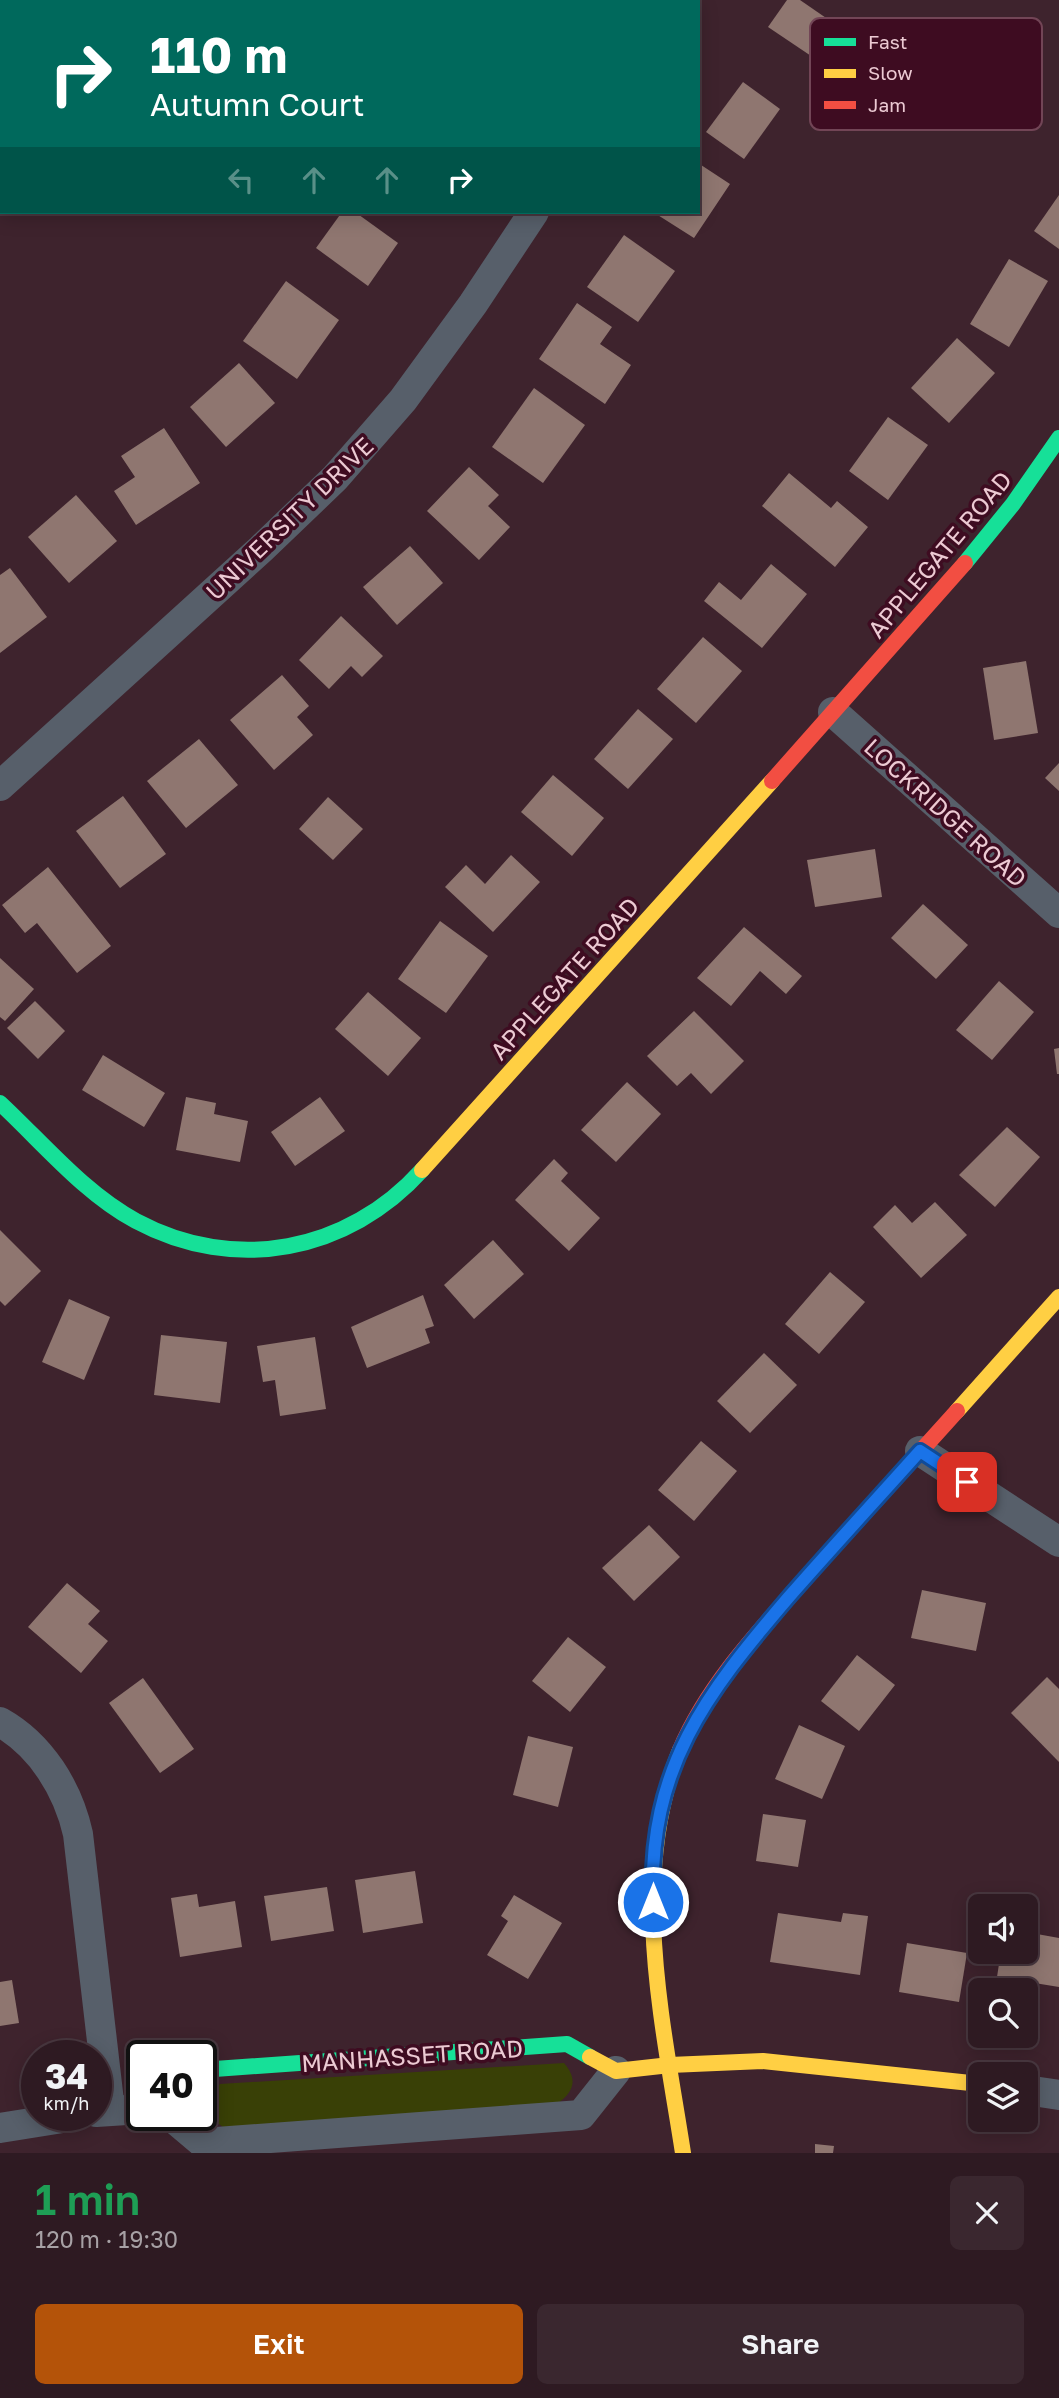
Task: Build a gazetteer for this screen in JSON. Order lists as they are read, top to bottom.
{
  "streets": {
    "street": [
      "UNIVERSITY DRIVE",
      "APPLEGATE ROAD",
      "LOCKRIDGE ROAD",
      "MANHASSET ROAD"
    ]
  },
  "crossings": [
    ["APPLEGATE ROAD", "LOCKRIDGE ROAD"]
  ],
  "legend": ["Fast", "Slow", "Jam"],
  "page": {
    "turn": ["110 m", "Autumn Court"],
    "speed": "34 km/h",
    "limit": "40",
    "heading": ["1 min", "120 m · 19:30"],
    "buttons": ["Exit", "Share"]
  }
}
